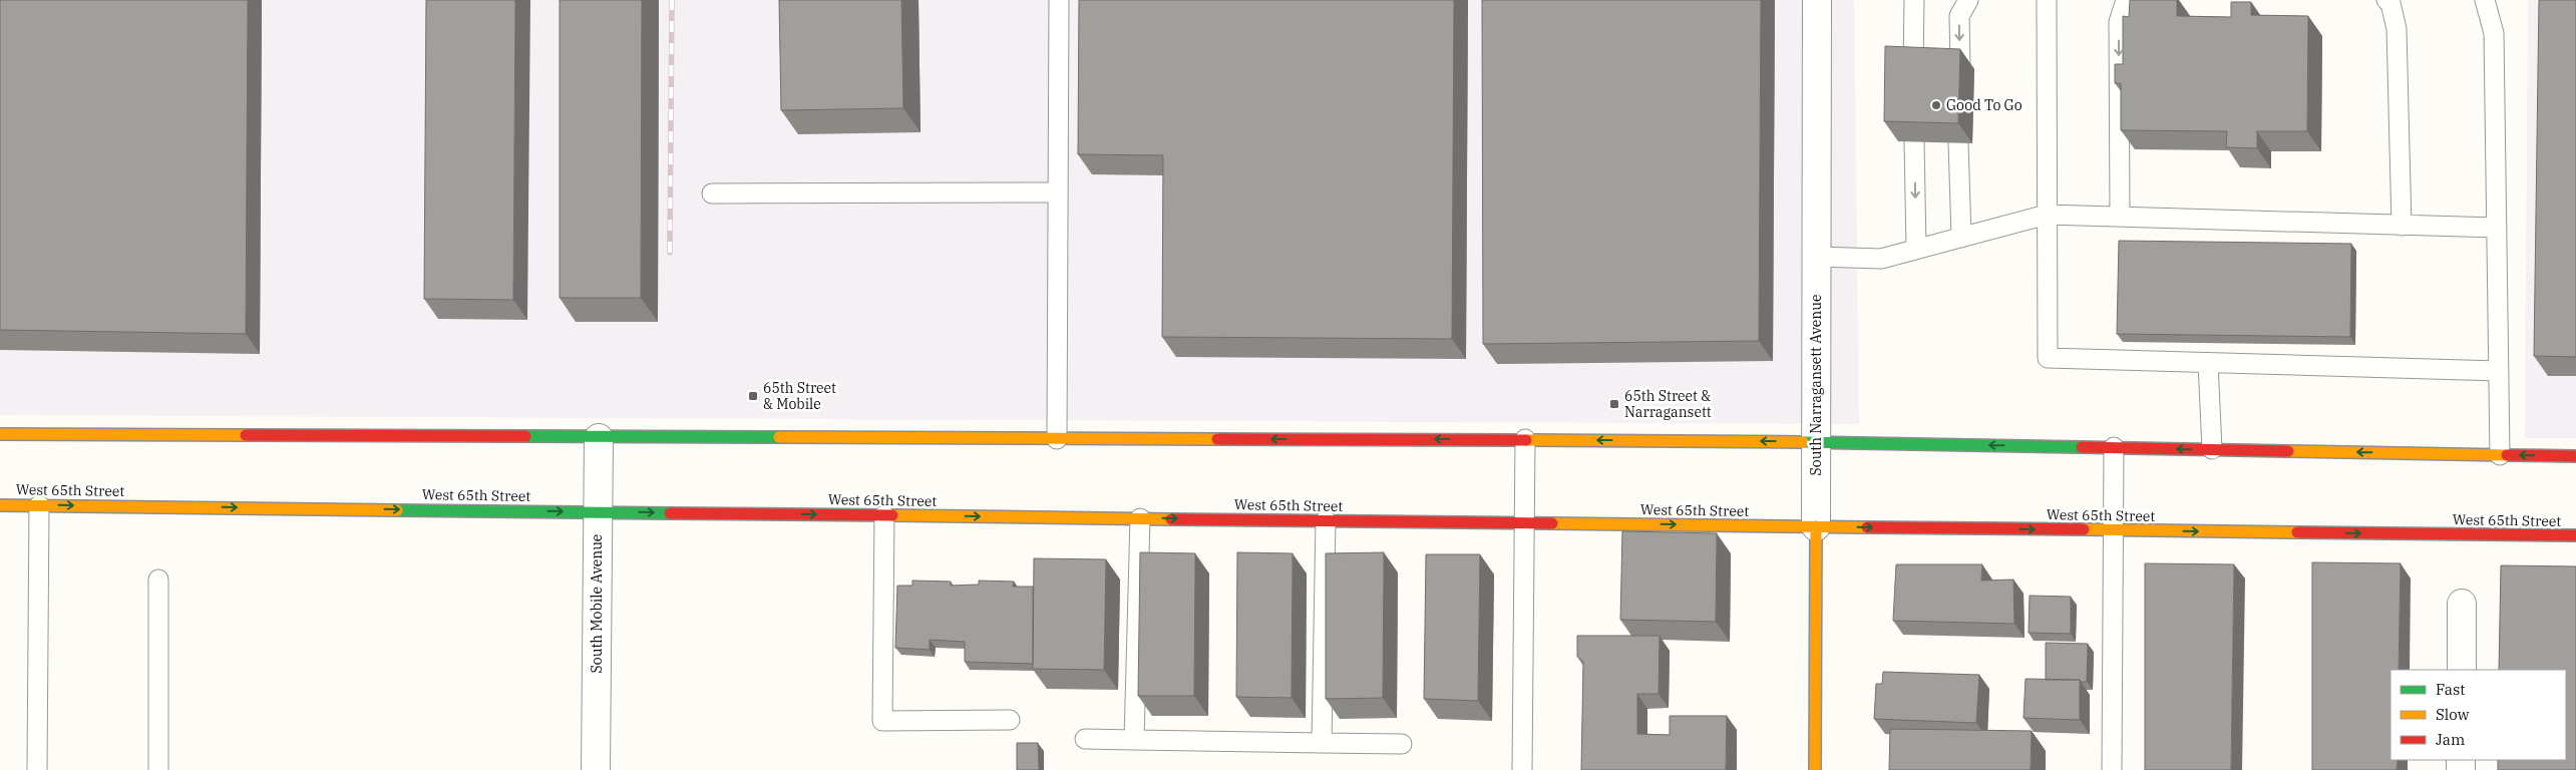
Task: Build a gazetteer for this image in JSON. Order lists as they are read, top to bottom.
{
  "streets": {
    "street": ["South Narragansett Avenue", "West 65th Street", "South Mobile Avenue"]
  },
  "crossings": [
    ["South Narragansett Avenue", "West 65th Street"],
    ["West 65th Street", "South Mobile Avenue"]
  ],
  "places": {
    "other": ["Good To Go"],
    "transit": ["65th Street & Mobile", "65th Street & Narragansett"]
  },
  "legend": ["Fast", "Slow", "Jam"]
}
